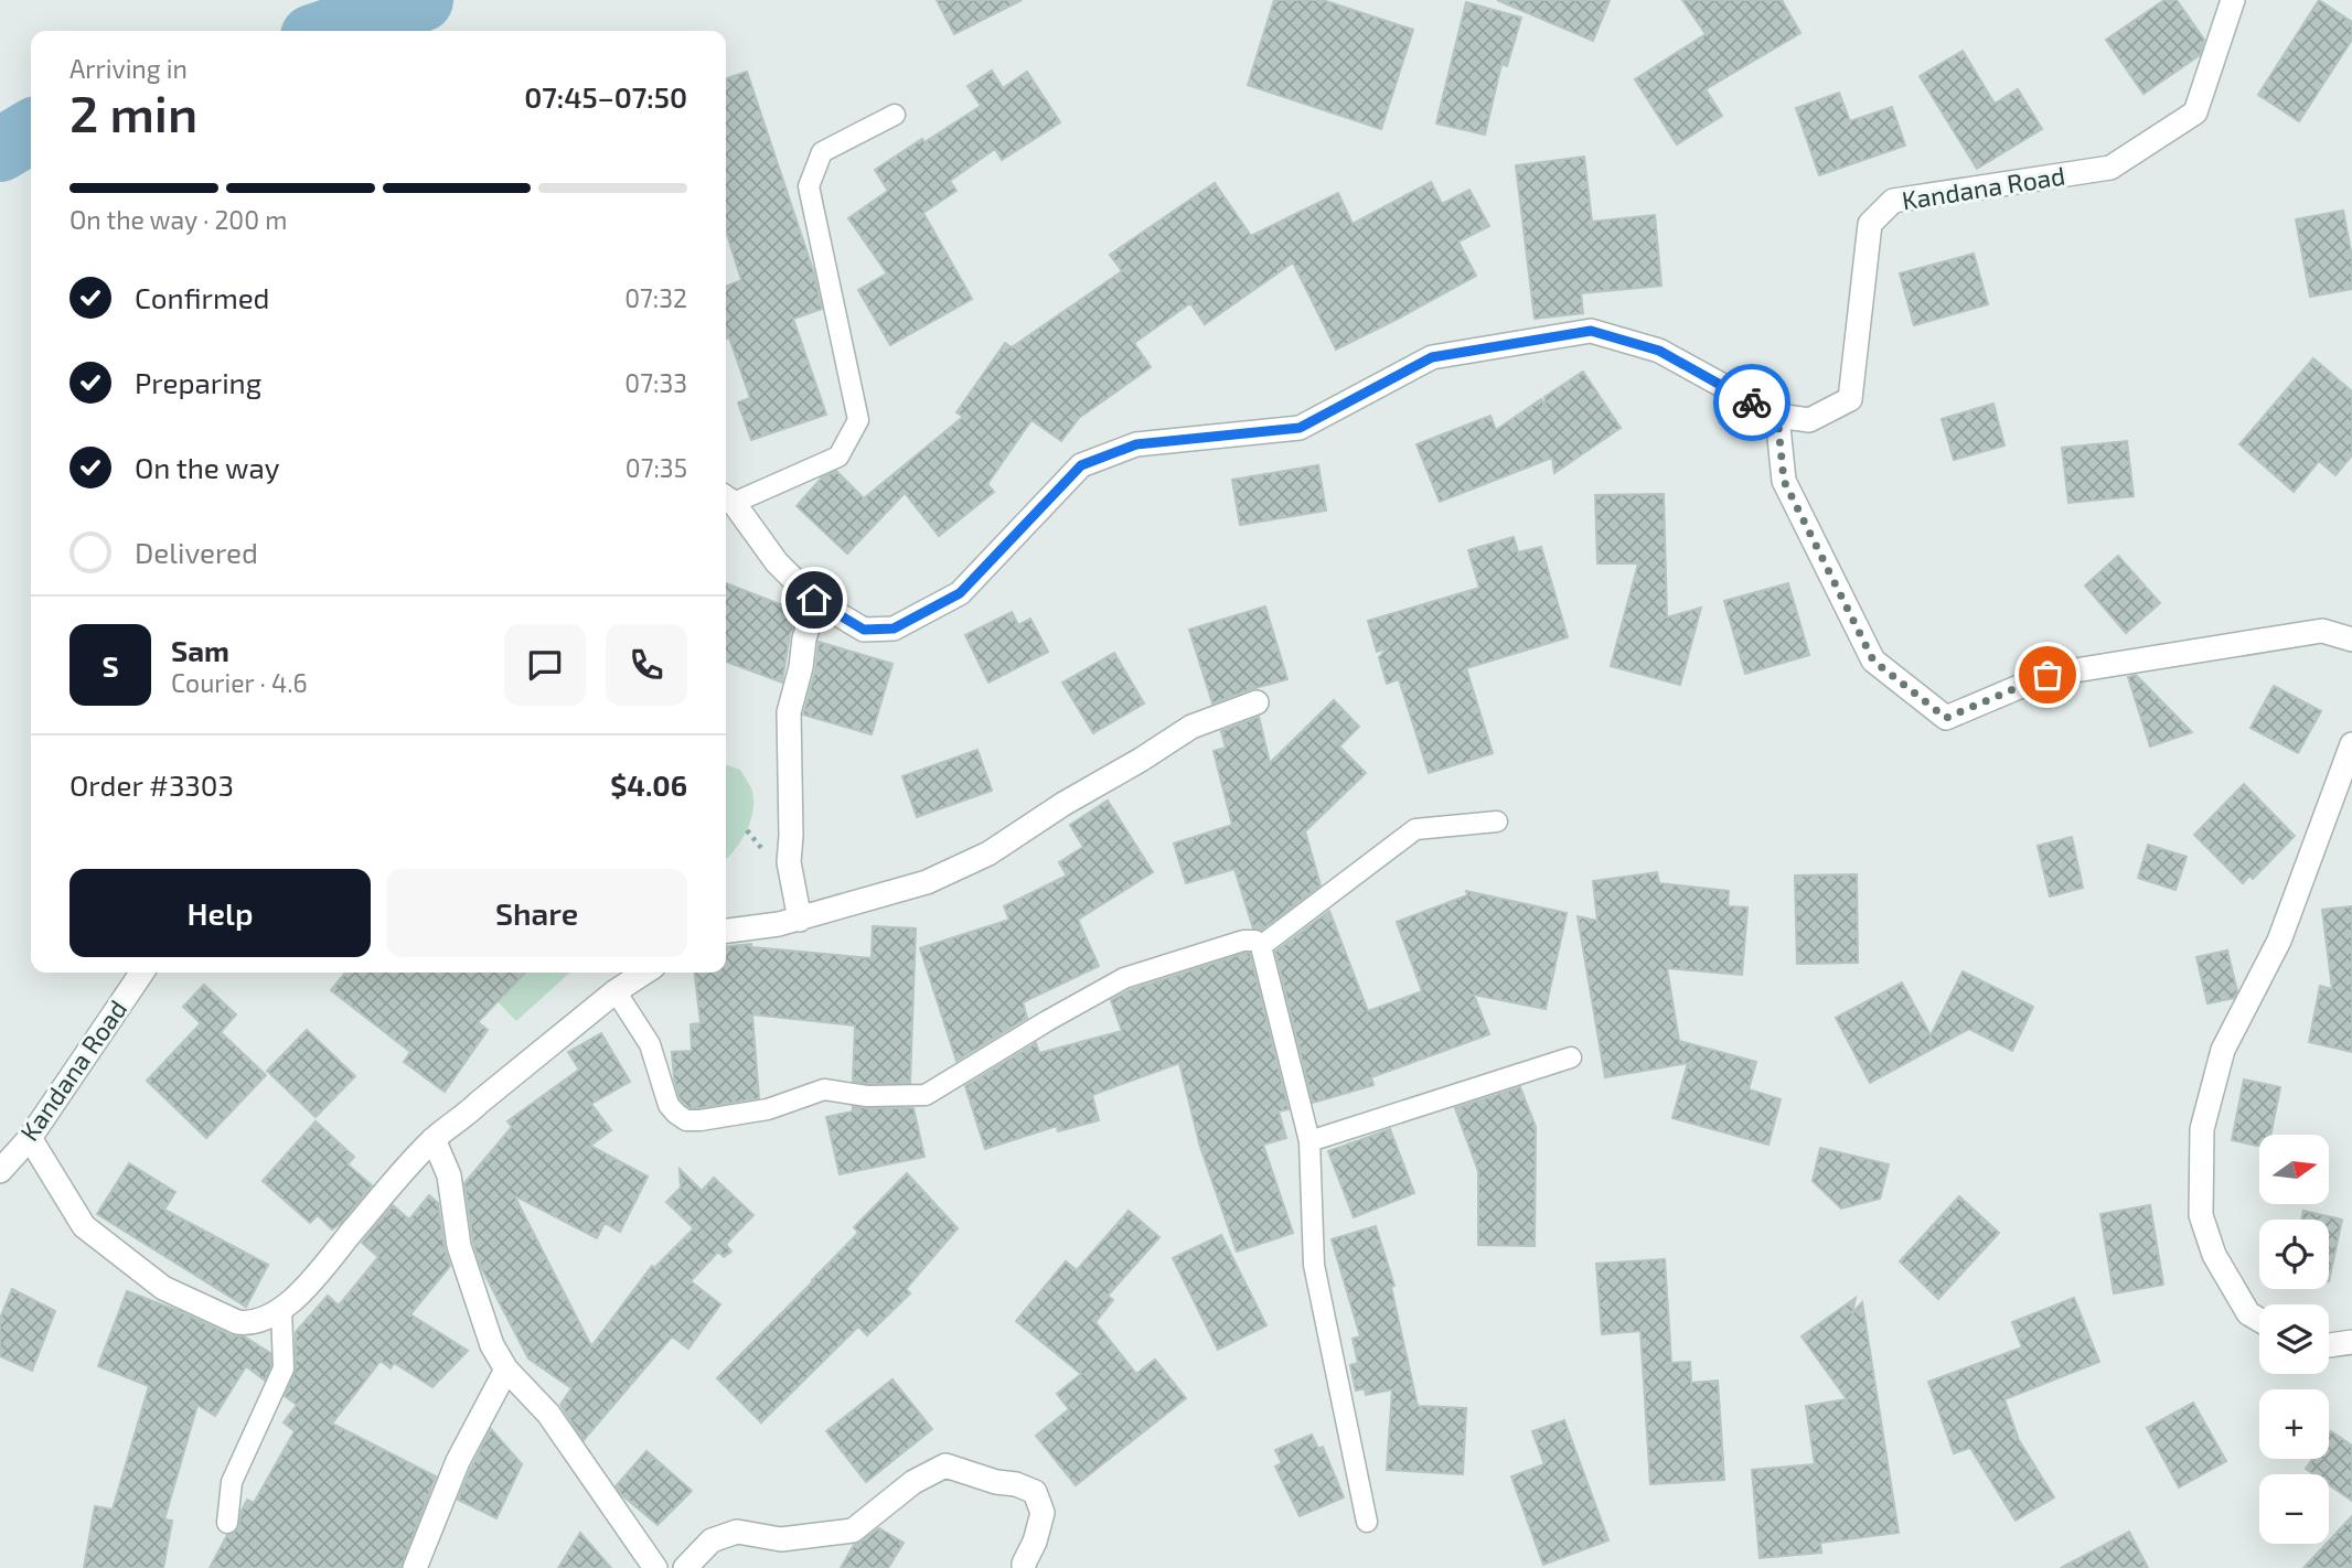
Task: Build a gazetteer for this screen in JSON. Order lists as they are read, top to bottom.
{
  "streets": {
    "street": ["Kandana Road"]
  },
  "north": "right",
  "page": {
    "heading": ["2 min", "Arriving in", "07:45–07:50"],
    "panel": [
      "Sam",
      "Courier · 4.6",
      "Order #3303",
      "$4.06"
    ],
    "bar": "On the way · 200 m",
    "list": [
      ["Confirmed", "07:32"],
      ["Preparing", "07:33"],
      ["On the way", "07:35"],
      "Delivered"
    ],
    "round": "S",
    "buttons": ["Help", "Share"],
    "map_buttons": ["+", "−"]
  }
}
